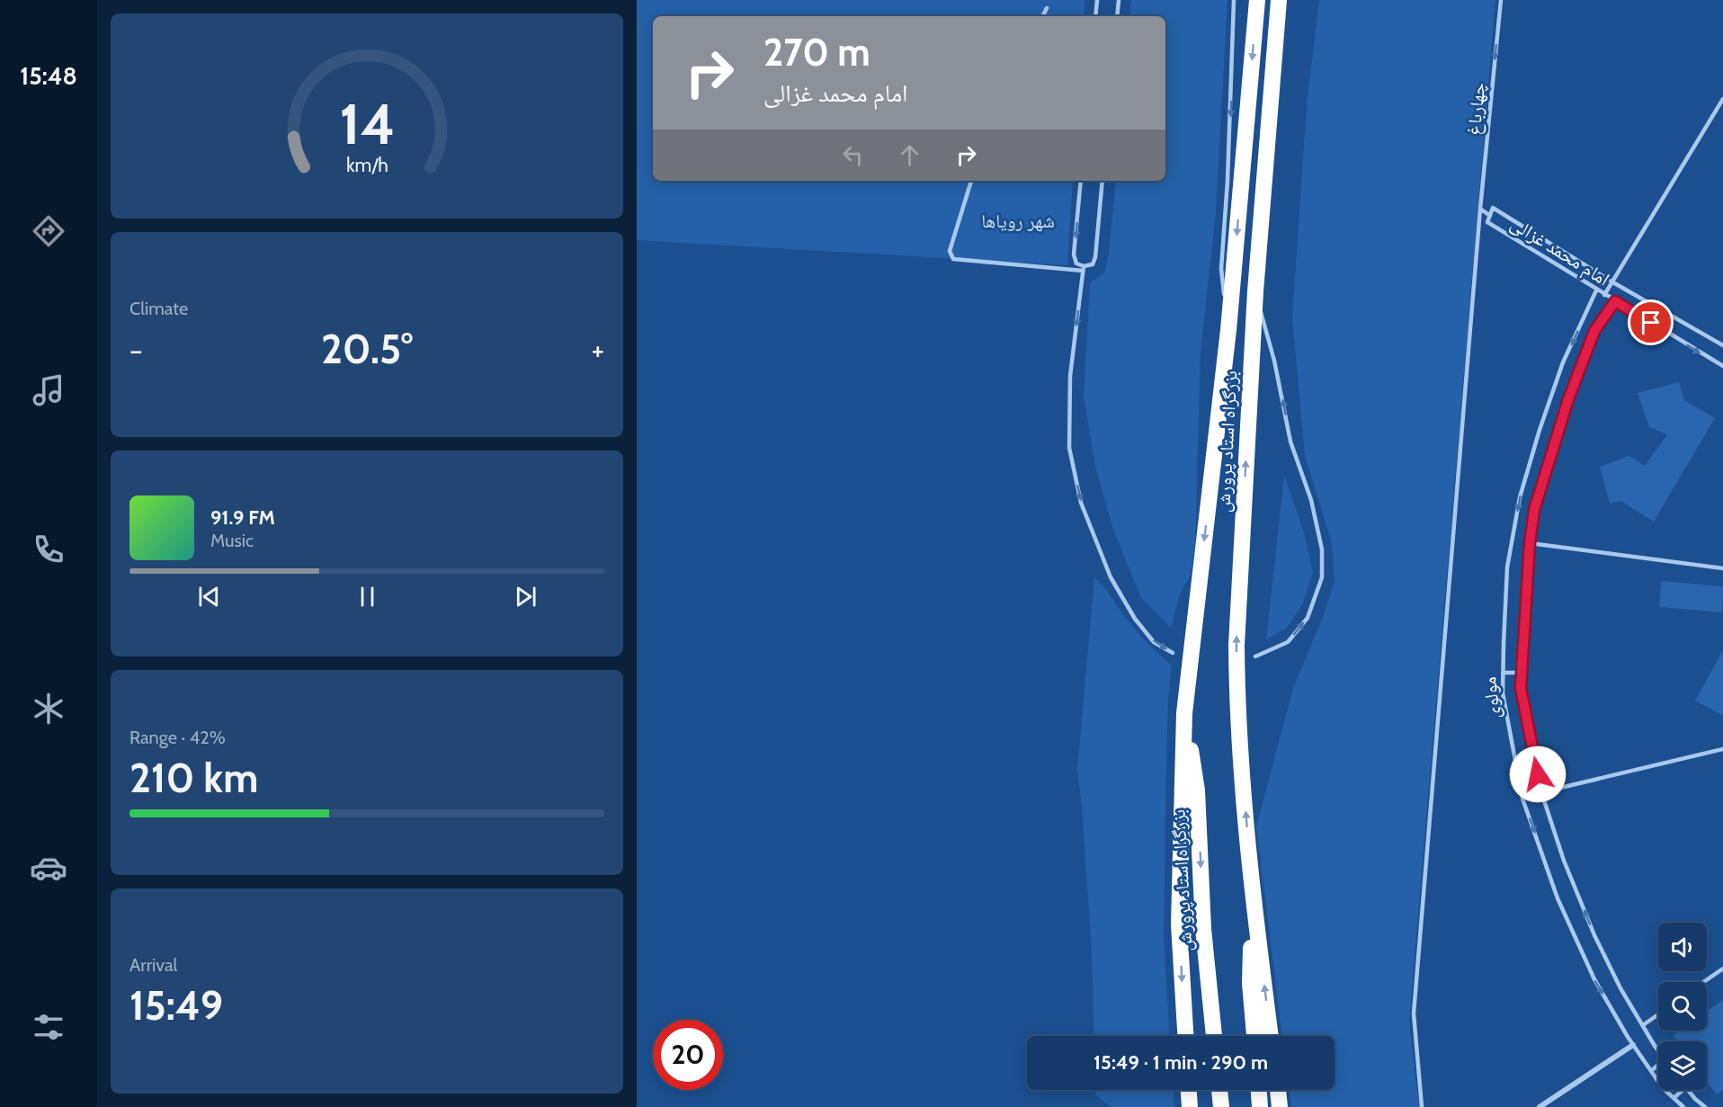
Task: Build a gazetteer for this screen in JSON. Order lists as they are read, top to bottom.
{
  "streets": {
    "highway": ["بزرگراه استاد پرورش"],
    "lane": ["چهارباغ", "امام محمد غزالی", "مولوی"]
  },
  "crossings": [
    ["امام محمد غزالی", "مولوی"]
  ],
  "parks": ["شهر رویاها"],
  "page": {
    "tabs": "15:48",
    "turn": ["270 m", "امام محمد غزالی"],
    "tile": [
      "Climate",
      ["Range · 42%", "210 km"],
      ["Arrival", "15:49"]
    ],
    "heat": ["−", "20.5°", "+"],
    "song": ["91.9 FM", "Music"],
    "limit": "20",
    "trip": "15:49 · 1 min · 290 m",
    "gauge": ["14", "km/h"]
  }
}
